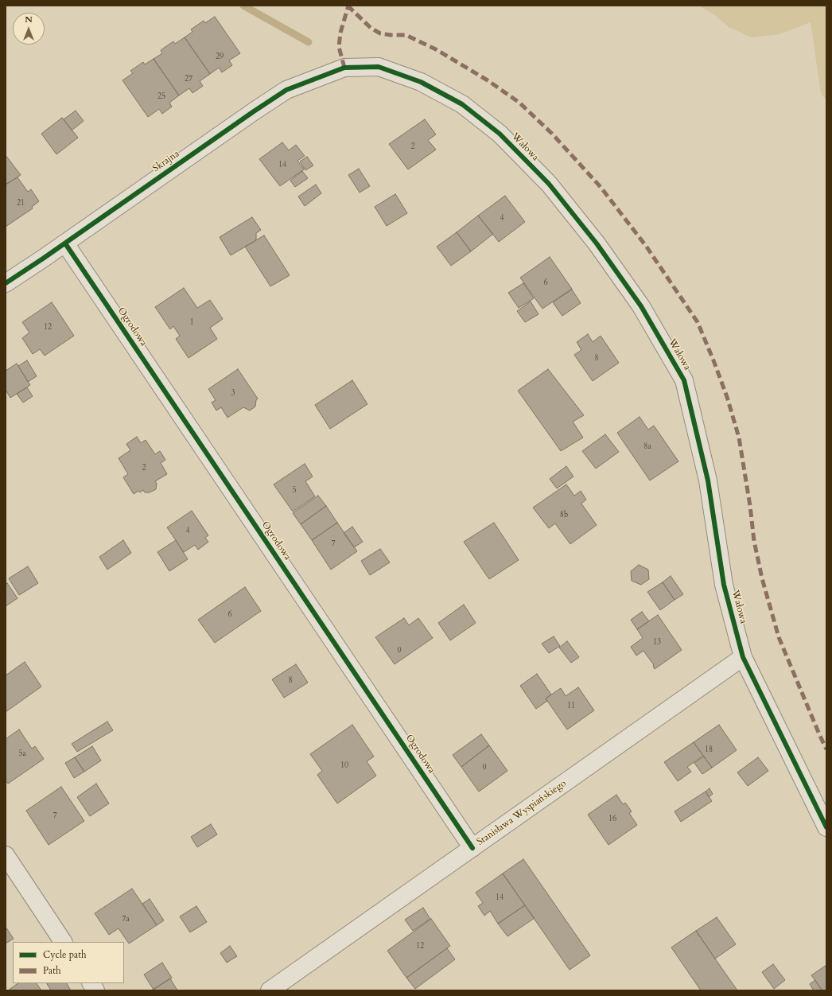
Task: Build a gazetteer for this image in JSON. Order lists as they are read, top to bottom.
{
  "streets": {
    "street": [
      "Wałowa",
      "Skrajna",
      "Ogrodowa",
      "Stanisława Wyspiańskiego"
    ]
  },
  "crossings": [
    ["Wałowa", "Skrajna"],
    ["Wałowa", "Stanisława Wyspiańskiego"],
    ["Skrajna", "Ogrodowa"],
    ["Ogrodowa", "Stanisława Wyspiańskiego"]
  ],
  "house_numbers": [
    "29",
    "27",
    "25",
    "2",
    "14",
    "21",
    "4",
    "6",
    "1",
    "12",
    "8",
    "3",
    "8a",
    "2",
    "5",
    "8b",
    "4",
    "7",
    "6",
    "13",
    "9",
    "8",
    "11",
    "18",
    "5a",
    "10",
    "9",
    "7",
    "16",
    "14",
    "7a",
    "12"
  ],
  "legend": ["Cycle path", "Path"],
  "north": "top"
}
